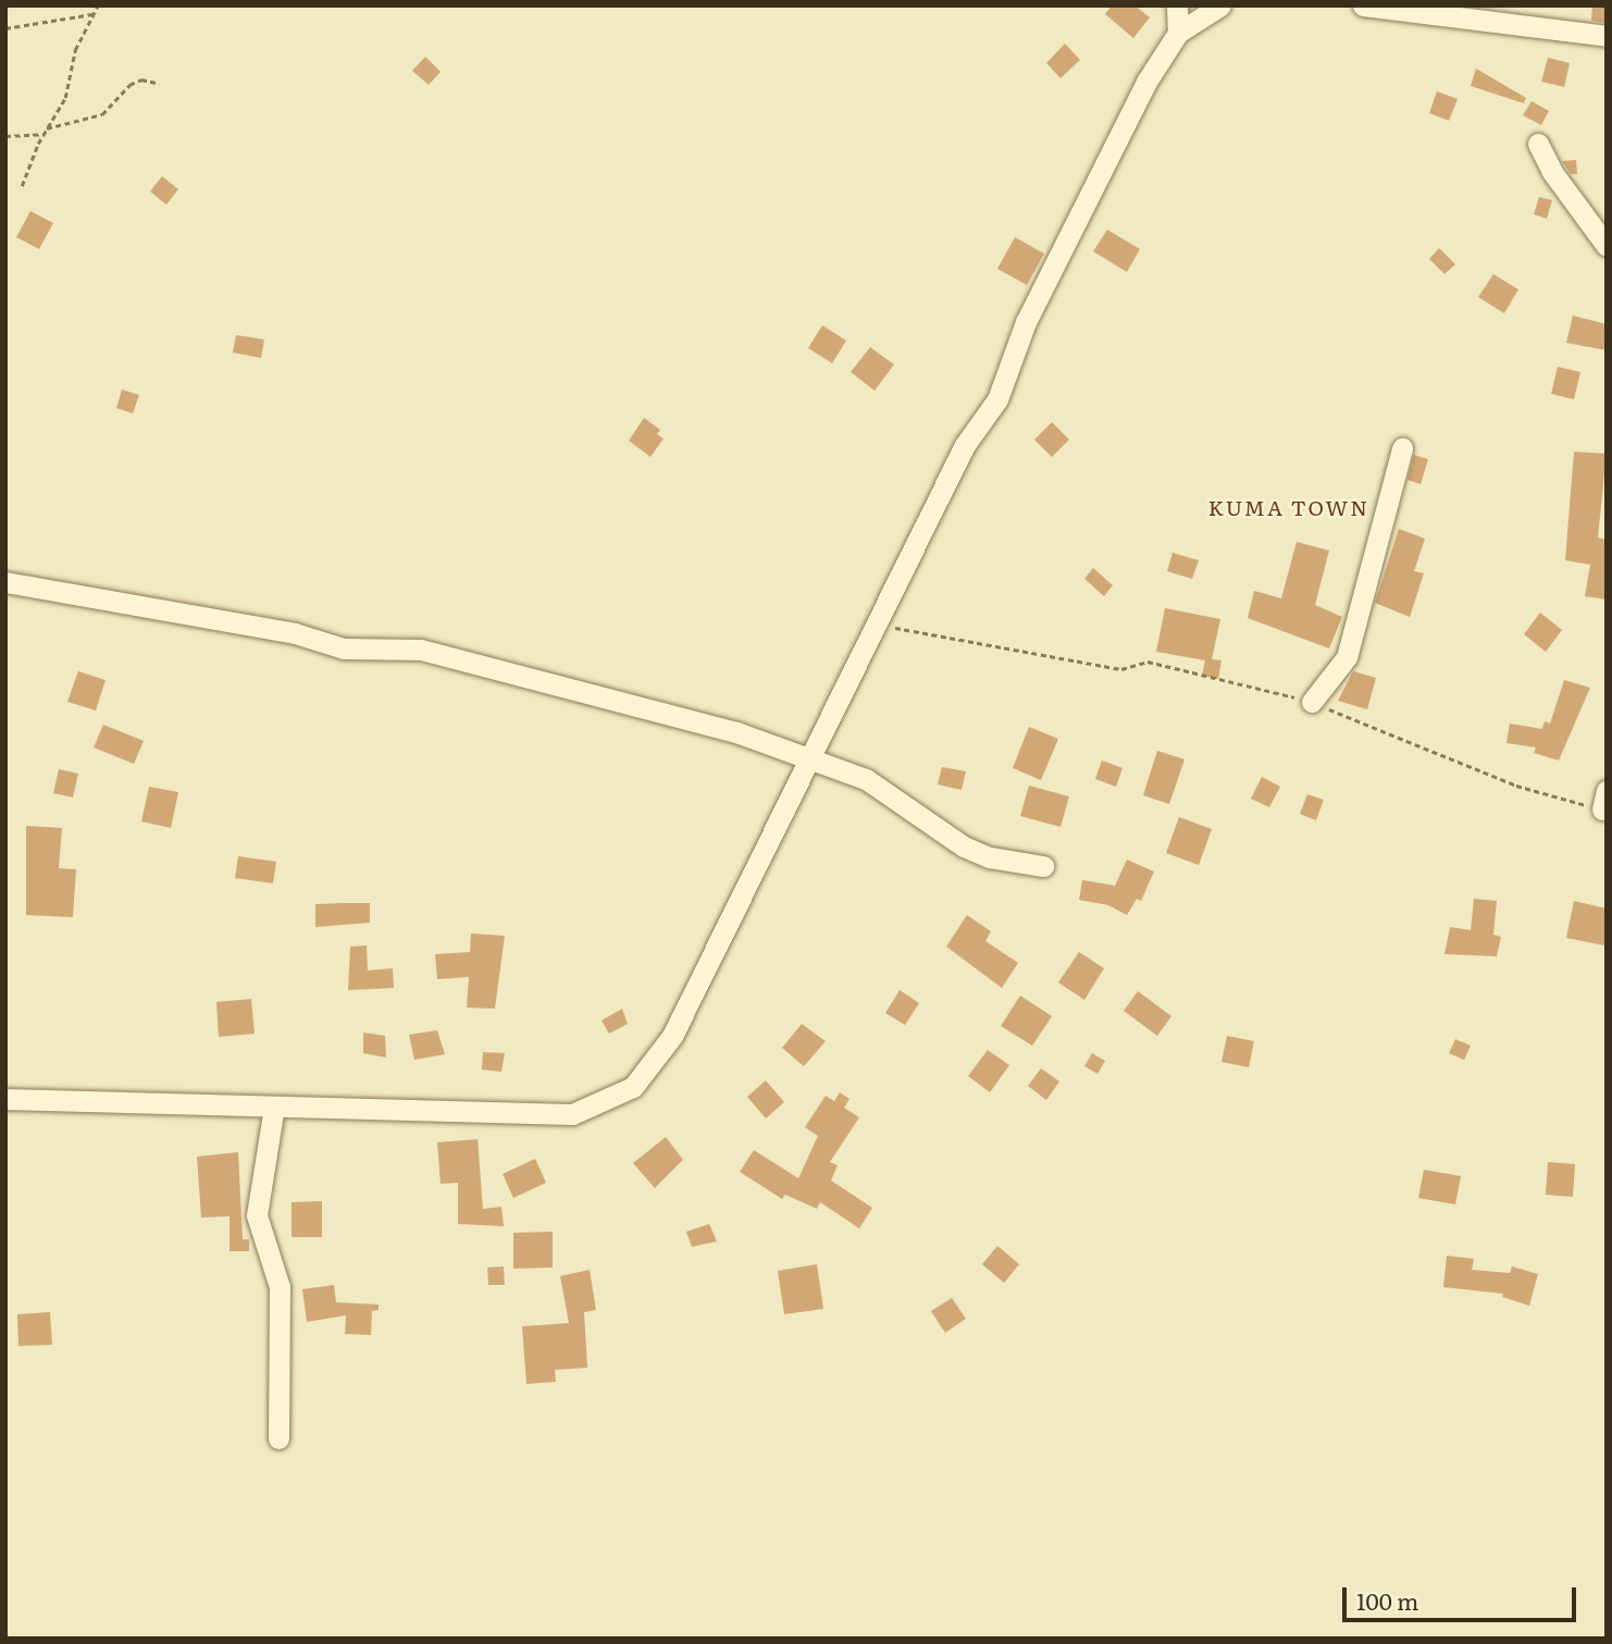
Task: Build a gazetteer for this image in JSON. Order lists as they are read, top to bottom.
{
  "districts": ["KUMA TOWN"],
  "scale_bar": "100 m"
}
